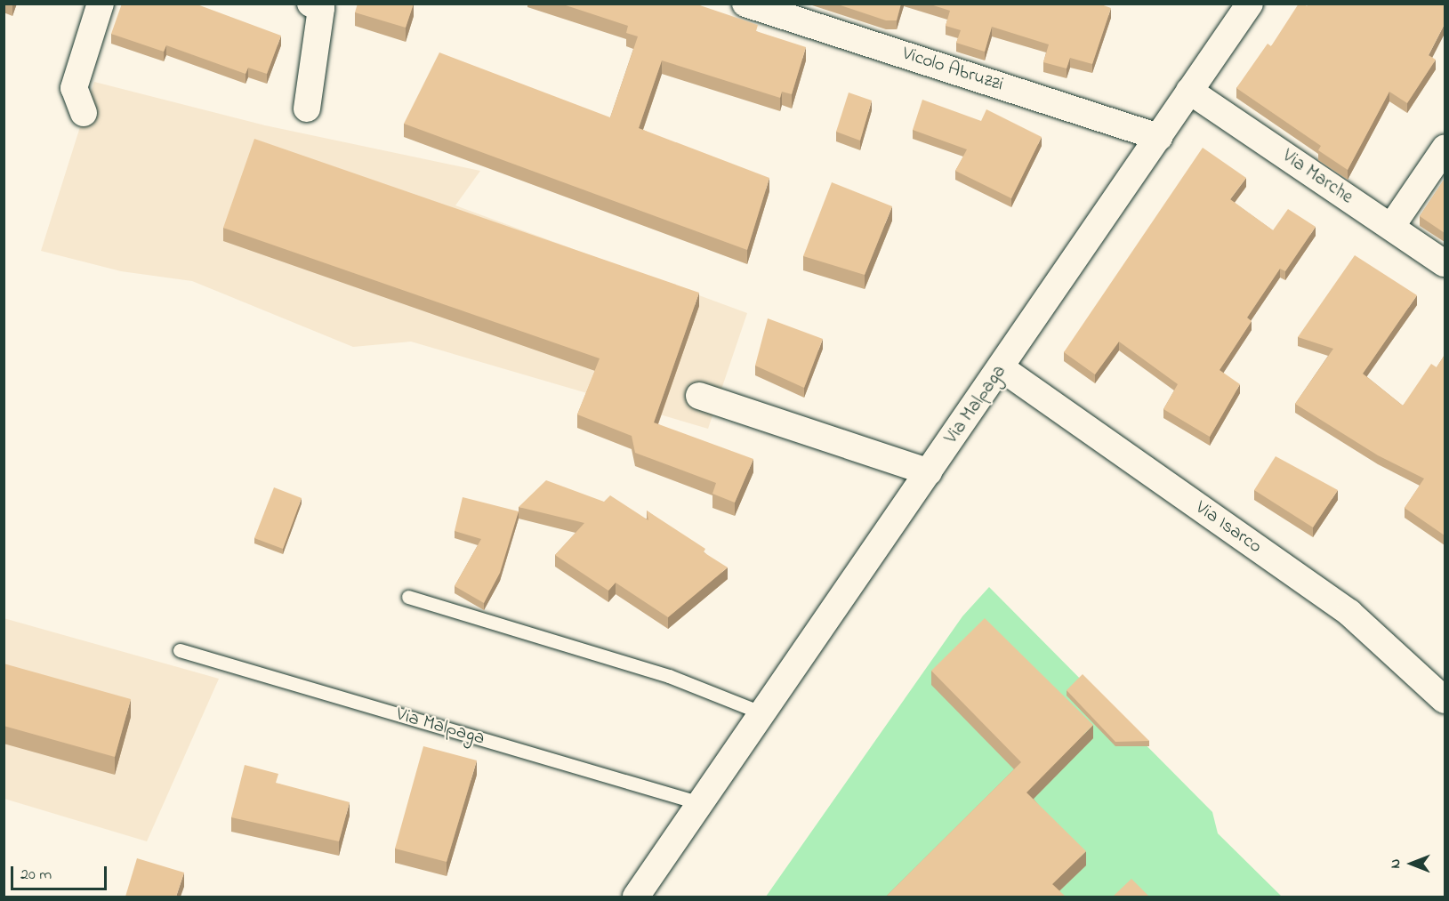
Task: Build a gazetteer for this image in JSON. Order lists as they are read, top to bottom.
{
  "streets": {
    "street": [
      "Vicolo Abruzzi",
      "Via Marche",
      "Via Malpaga",
      "Via Isarco"
    ]
  },
  "crossings": [
    ["Vicolo Abruzzi", "Via Malpaga"],
    ["Via Marche", "Via Malpaga"],
    ["Via Malpaga", "Via Isarco"]
  ],
  "scale_bar": "20 m",
  "north": "left"
}
